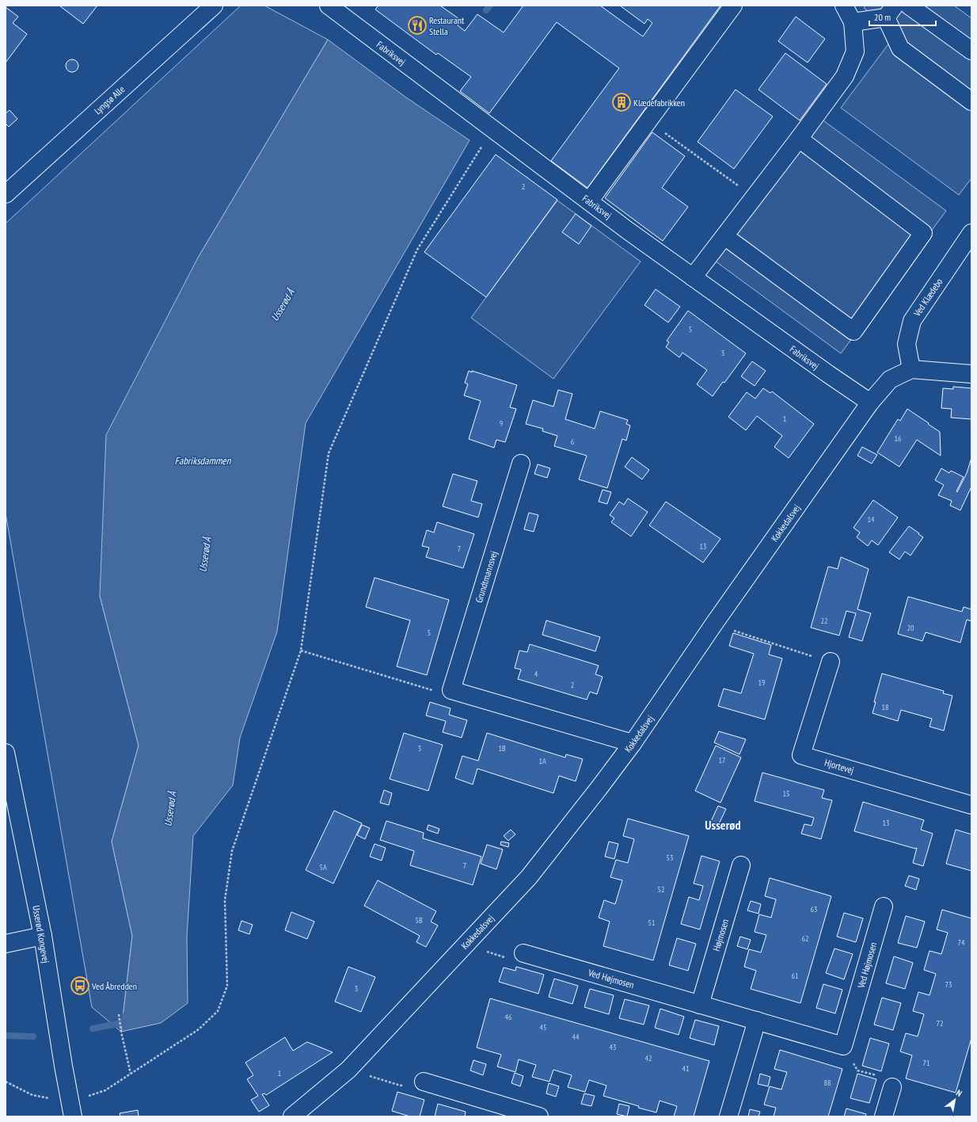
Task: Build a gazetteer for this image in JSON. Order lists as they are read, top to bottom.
{
  "streets": {
    "street": [
      "Fabriksvej",
      "Lyngsø Alle",
      "Ved Klædebo",
      "Kokkedalsvej",
      "Grundtmannsvej",
      "Hjortevej",
      "Usserød Kongevej",
      "Højmosen",
      "Ved Højmosen"
    ]
  },
  "crossings": [
    ["Fabriksvej", "Kokkedalsvej"],
    ["Ved Klædebo", "Kokkedalsvej"],
    ["Højmosen", "Ved Højmosen"]
  ],
  "districts": ["Usserød"],
  "water": ["Usserød Å", "Fabriksdammen"],
  "places": {
    "restaurant": ["Restaurant Stella"],
    "building": ["Klædefabrikken"],
    "bus stop": ["Ved Åbredden"]
  },
  "house_numbers": [
    "2",
    "5",
    "3",
    "1",
    "9",
    "16",
    "6",
    "14",
    "13",
    "7",
    "22",
    "20",
    "5",
    "4",
    "19",
    "2",
    "18",
    "3",
    "1B",
    "17",
    "1A",
    "15",
    "13",
    "53",
    "7",
    "5A",
    "52",
    "63",
    "5B",
    "51",
    "62",
    "74",
    "61",
    "73",
    "3",
    "46",
    "72",
    "45",
    "44",
    "43",
    "42",
    "71",
    "41",
    "1",
    "88"
  ],
  "scale_bar": "20 m",
  "north": "top right"
}
